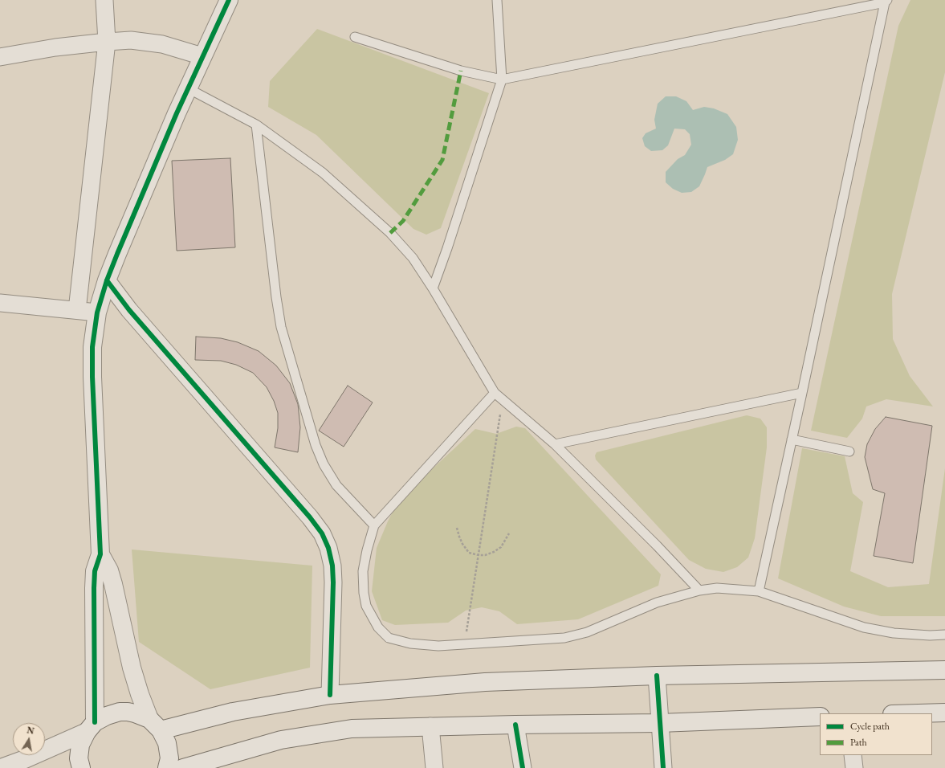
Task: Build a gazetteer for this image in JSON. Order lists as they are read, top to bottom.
{
  "legend": ["Cycle path", "Path"],
  "north": "top"
}
